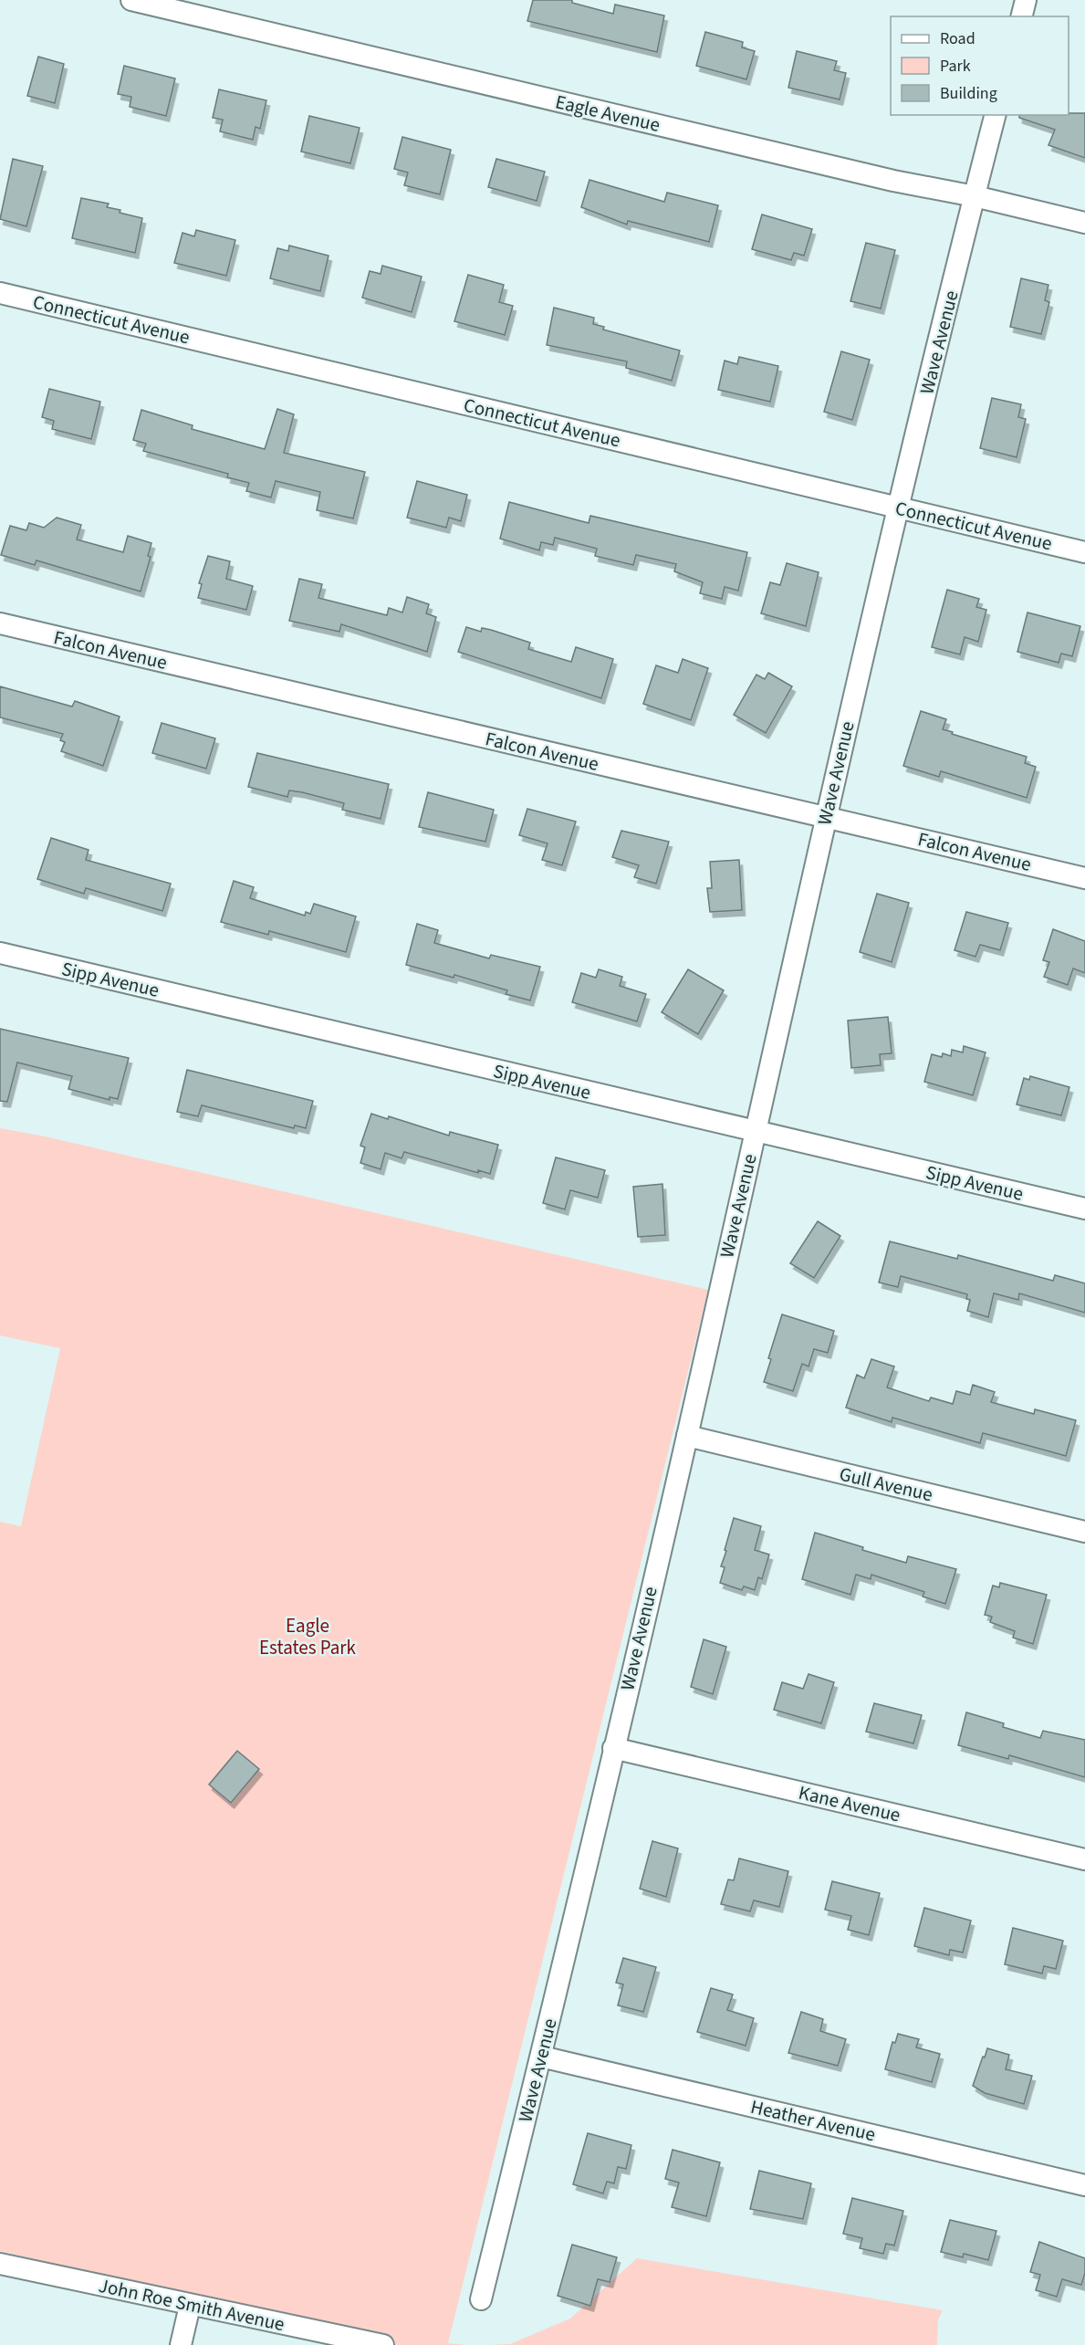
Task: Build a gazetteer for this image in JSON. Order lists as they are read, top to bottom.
{
  "streets": {
    "street": [
      "Eagle Avenue",
      "Connecticut Avenue",
      "Wave Avenue",
      "Falcon Avenue",
      "Sipp Avenue",
      "Gull Avenue",
      "Kane Avenue",
      "Heather Avenue",
      "John Roe Smith Avenue"
    ]
  },
  "crossings": [
    ["Eagle Avenue", "Wave Avenue"],
    ["Connecticut Avenue", "Wave Avenue"],
    ["Wave Avenue", "Falcon Avenue"],
    ["Wave Avenue", "Sipp Avenue"],
    ["Wave Avenue", "Gull Avenue"],
    ["Wave Avenue", "Kane Avenue"],
    ["Wave Avenue", "Heather Avenue"]
  ],
  "parks": ["Eagle Estates Park"],
  "legend": ["Road", "Park", "Building"]
}
